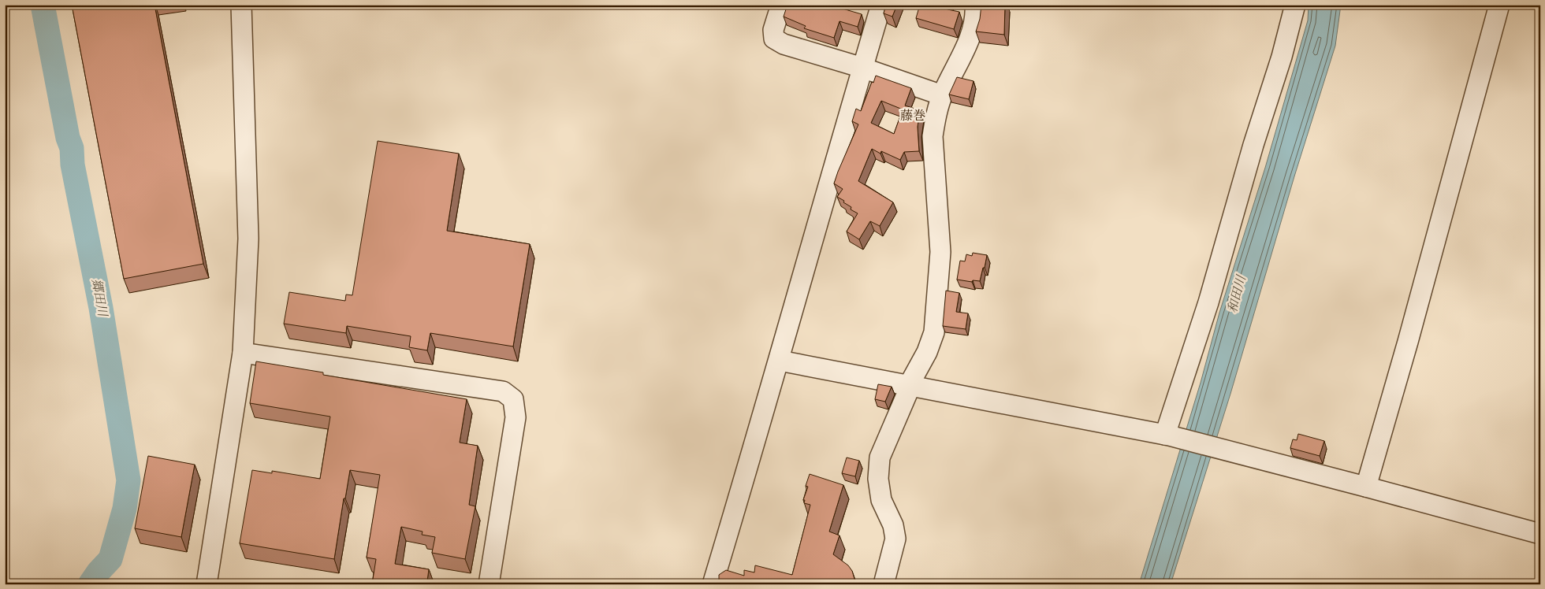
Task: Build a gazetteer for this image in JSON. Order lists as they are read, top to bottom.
{
  "districts": ["藤巻"],
  "water": ["和田川", "郷田川"]
}
